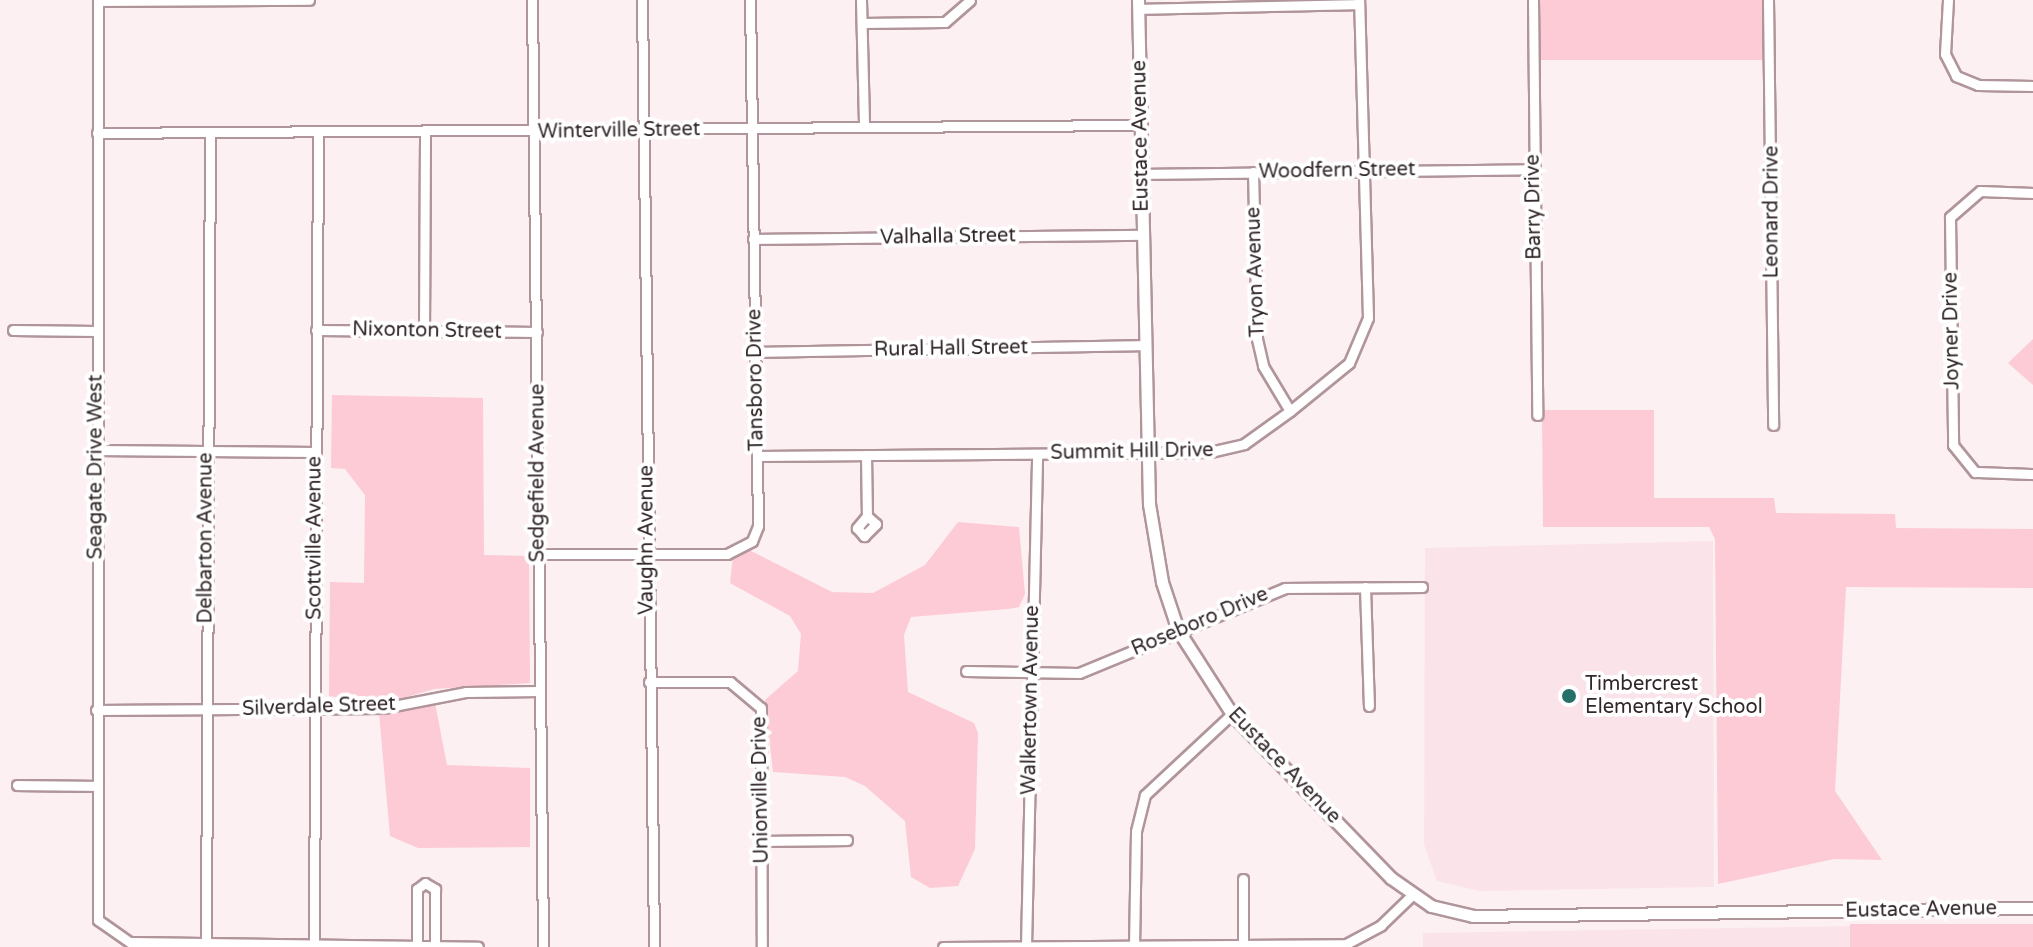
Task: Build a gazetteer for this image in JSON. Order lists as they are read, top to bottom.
{
  "streets": {
    "street": [
      "Winterville Street",
      "Eustace Avenue",
      "Woodfern Street",
      "Barry Drive",
      "Leonard Drive",
      "Valhalla Street",
      "Tryon Avenue",
      "Nixonton Street",
      "Joyner Drive",
      "Rural Hall Street",
      "Tansboro Drive",
      "Summit Hill Drive",
      "Seagate Drive West",
      "Sedgefield Avenue",
      "Delbarton Avenue",
      "Scottville Avenue",
      "Vaughn Avenue",
      "Roseboro Drive",
      "Walkertown Avenue",
      "Silverdale Street",
      "Unionville Drive"
    ]
  },
  "crossings": [
    ["Winterville Street", "Eustace Avenue"],
    ["Winterville Street", "Tansboro Drive"],
    ["Winterville Street", "Seagate Drive West"],
    ["Winterville Street", "Sedgefield Avenue"],
    ["Winterville Street", "Delbarton Avenue"],
    ["Winterville Street", "Scottville Avenue"],
    ["Winterville Street", "Vaughn Avenue"],
    ["Eustace Avenue", "Woodfern Street"],
    ["Eustace Avenue", "Valhalla Street"],
    ["Eustace Avenue", "Rural Hall Street"],
    ["Eustace Avenue", "Summit Hill Drive"],
    ["Eustace Avenue", "Roseboro Drive"],
    ["Woodfern Street", "Barry Drive"],
    ["Woodfern Street", "Tryon Avenue"],
    ["Woodfern Street", "Summit Hill Drive"],
    ["Valhalla Street", "Tansboro Drive"],
    ["Tryon Avenue", "Summit Hill Drive"],
    ["Nixonton Street", "Sedgefield Avenue"],
    ["Nixonton Street", "Scottville Avenue"],
    ["Rural Hall Street", "Tansboro Drive"],
    ["Tansboro Drive", "Summit Hill Drive"],
    ["Tansboro Drive", "Sedgefield Avenue"],
    ["Tansboro Drive", "Vaughn Avenue"],
    ["Summit Hill Drive", "Walkertown Avenue"],
    ["Seagate Drive West", "Delbarton Avenue"],
    ["Seagate Drive West", "Silverdale Street"],
    ["Sedgefield Avenue", "Silverdale Street"],
    ["Delbarton Avenue", "Silverdale Street"],
    ["Scottville Avenue", "Silverdale Street"],
    ["Vaughn Avenue", "Unionville Drive"],
    ["Roseboro Drive", "Walkertown Avenue"]
  ],
  "places": ["Timbercrest Elementary School"]
}
